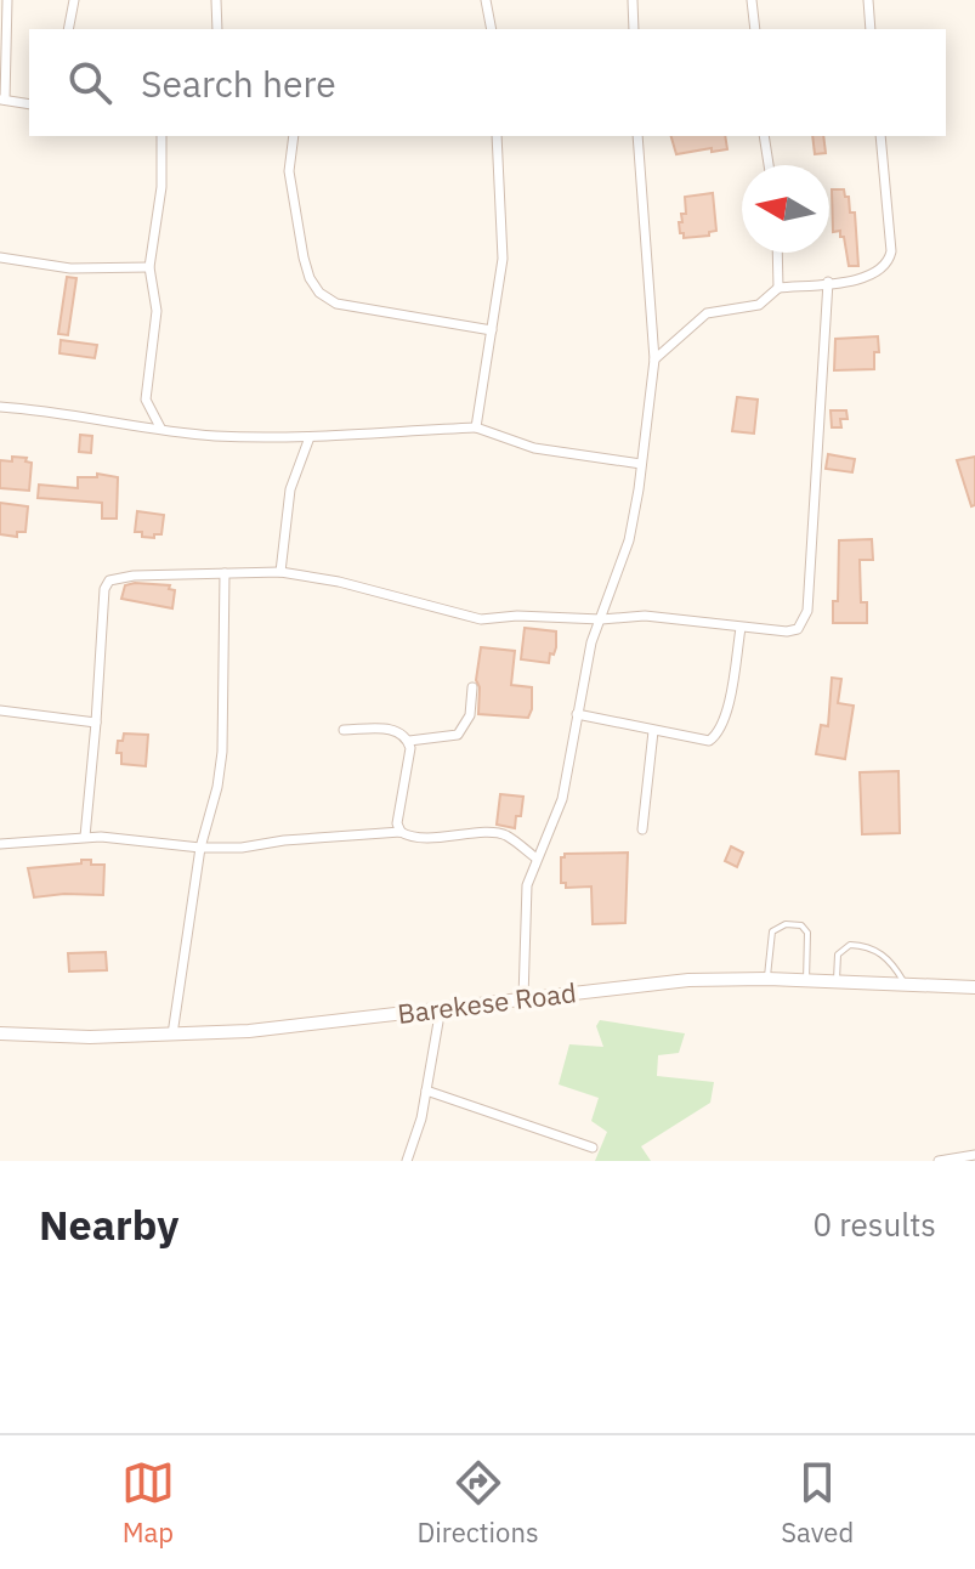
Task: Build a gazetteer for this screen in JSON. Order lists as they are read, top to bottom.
{
  "streets": {
    "main road": ["Barekese Road"]
  },
  "north": "left",
  "page": {
    "search": "Search here",
    "heading": ["Nearby", "0 results"],
    "nav": ["Map", "Directions", "Saved"]
  }
}
